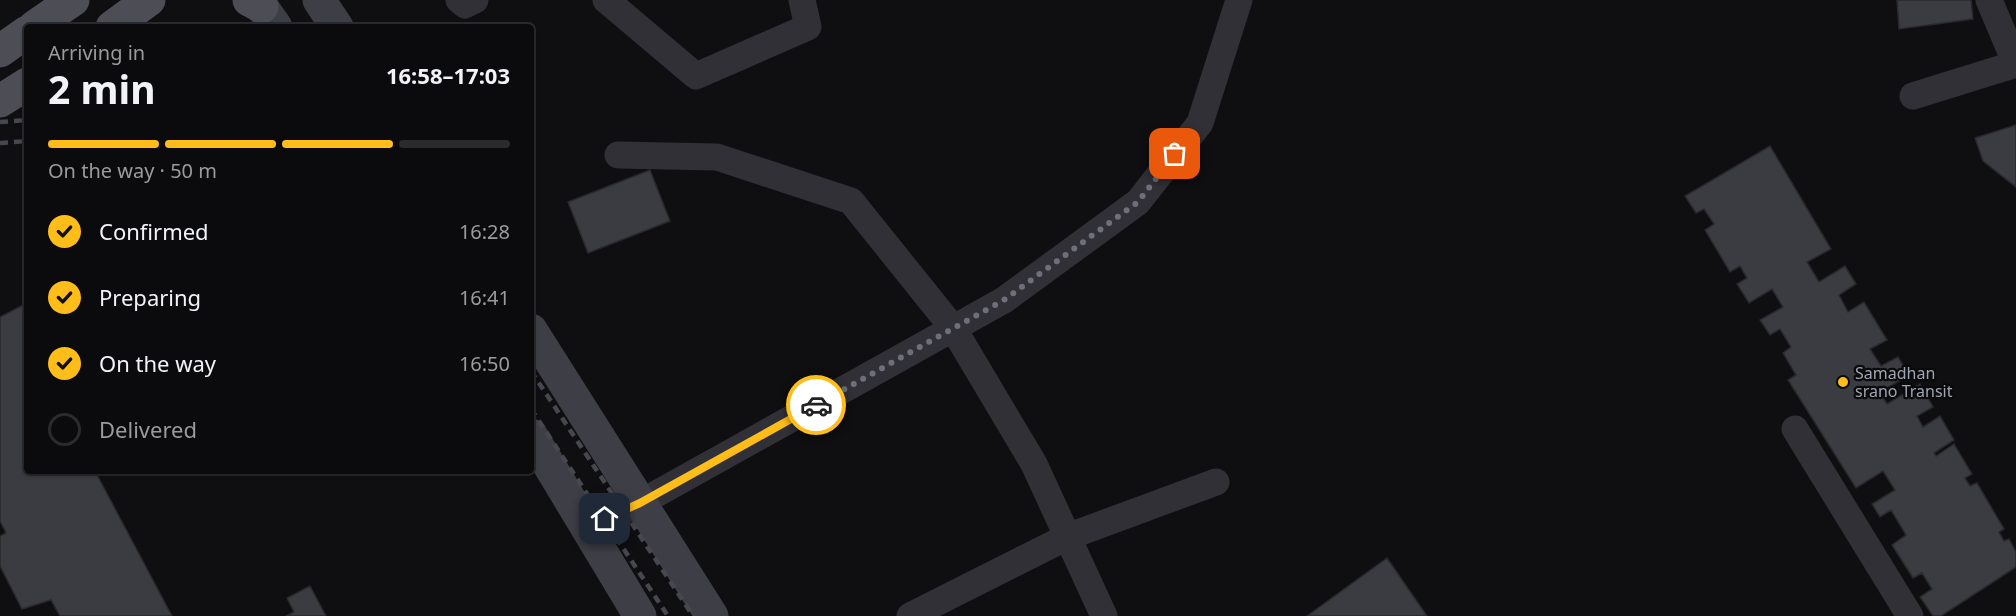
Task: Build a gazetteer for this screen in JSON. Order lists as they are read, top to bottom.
{
  "places": ["Samadhan srano Transit"],
  "page": {
    "heading": ["2 min", "Arriving in", "16:58–17:03"],
    "bar": "On the way · 50 m",
    "list": [
      ["Confirmed", "16:28"],
      ["Preparing", "16:41"],
      ["On the way", "16:50"],
      "Delivered"
    ]
  }
}
